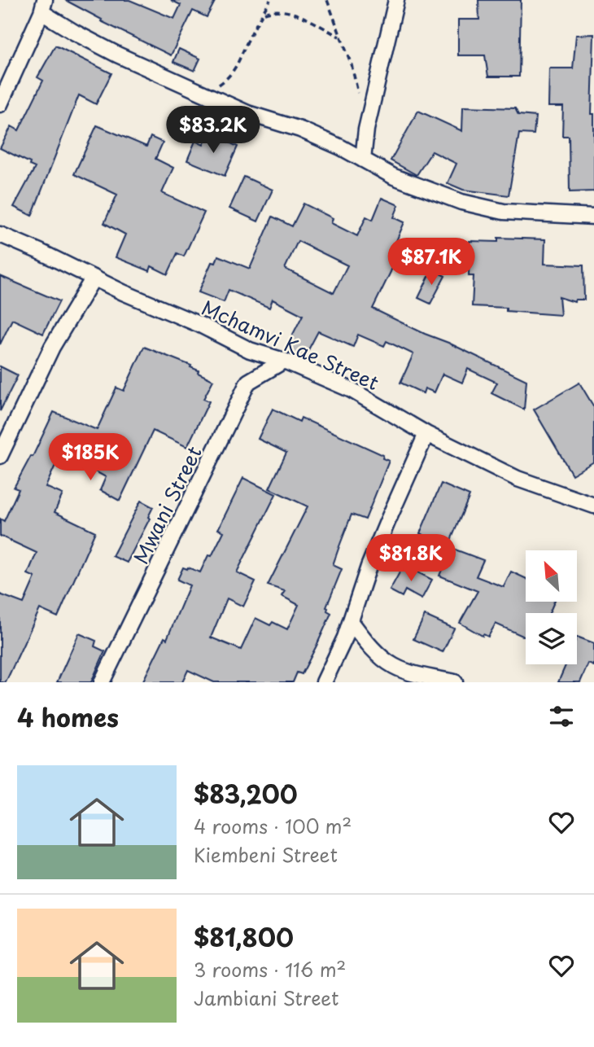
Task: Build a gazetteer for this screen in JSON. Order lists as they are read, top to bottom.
{
  "streets": {
    "street": ["Mchamvi Kae Street", "Mwani Street"]
  },
  "crossings": [
    ["Mchamvi Kae Street", "Mwani Street"]
  ],
  "north": "top left",
  "page": {
    "price": [
      "$83.2K",
      "$87.1K",
      "$185K",
      "$81.8K"
    ],
    "heading": "4 homes",
    "list": [
      {
        "name": "$83,200",
        "note": "4 rooms · 100 m² · Kiembeni Street"
      },
      {
        "name": "$81,800",
        "note": "3 rooms · 116 m² · Jambiani Street"
      }
    ]
  }
}
